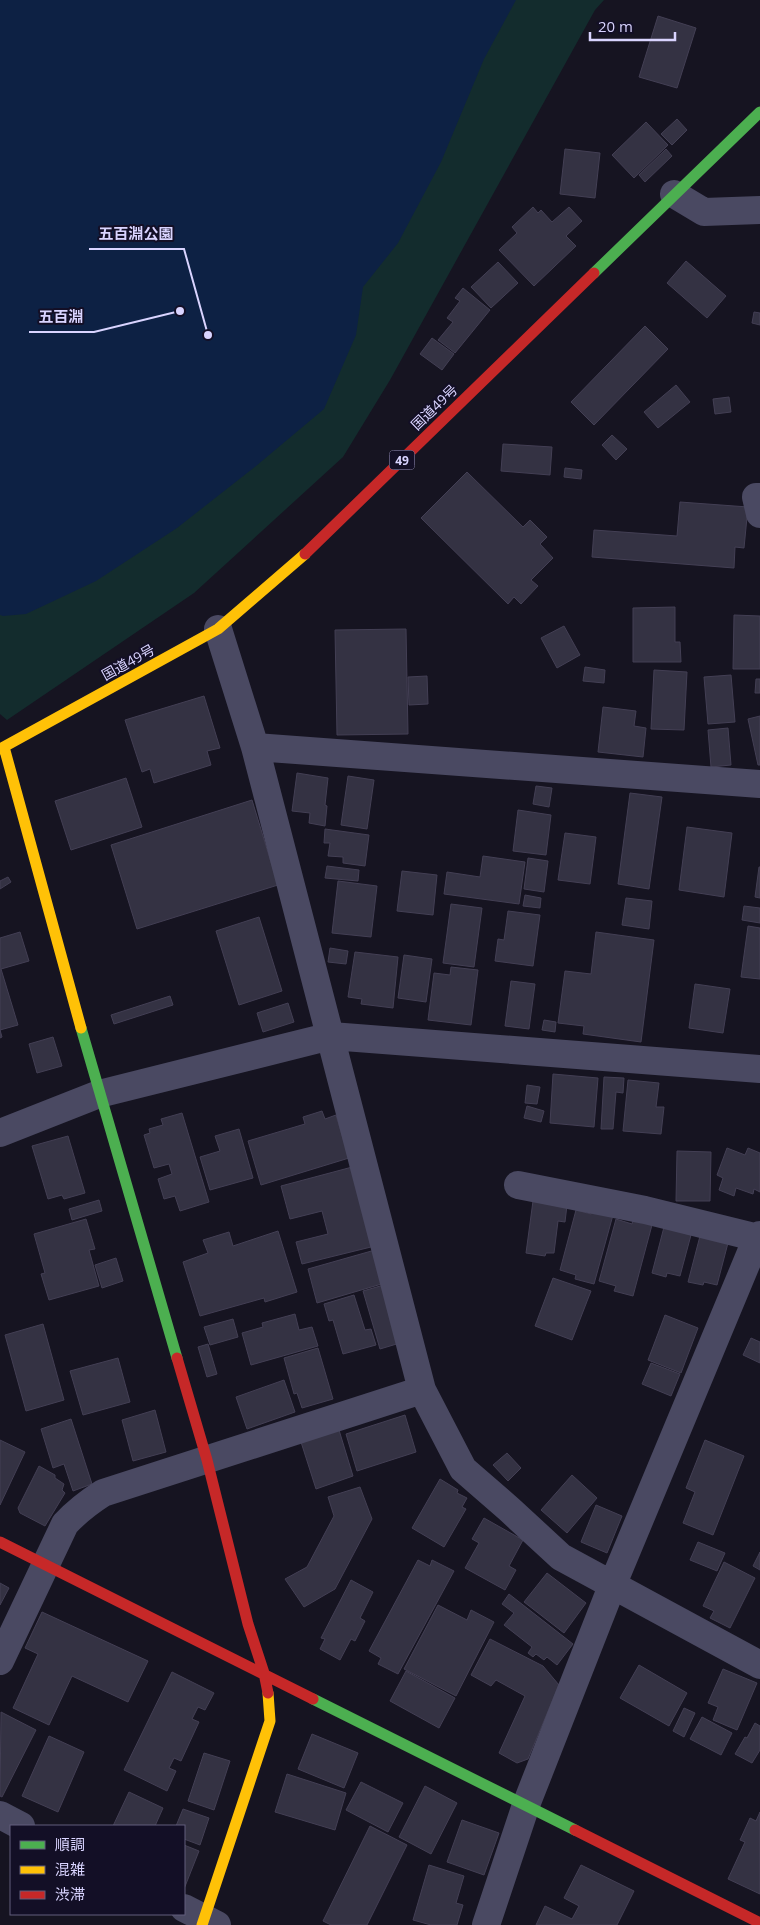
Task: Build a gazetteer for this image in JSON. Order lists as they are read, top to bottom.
{
  "streets": {
    "main road": ["国道49号", "49"]
  },
  "places": ["五百淵", "五百淵公園"],
  "legend": ["順調", "混雑", "渋滞"],
  "scale_bar": "20 m"
}
